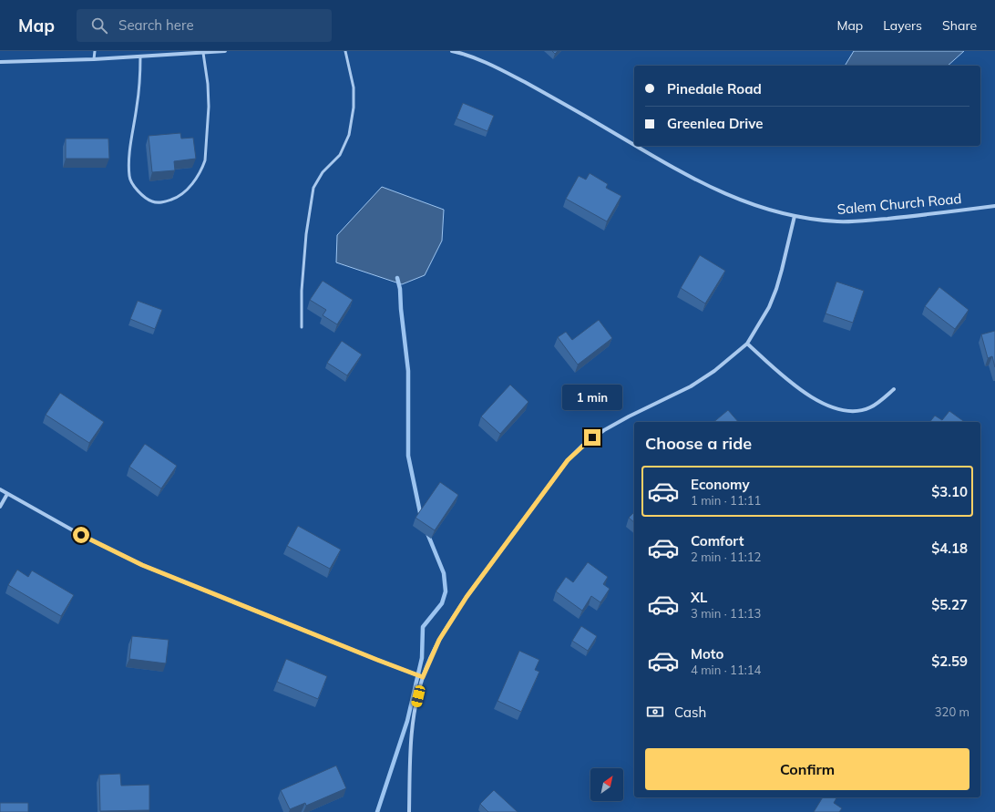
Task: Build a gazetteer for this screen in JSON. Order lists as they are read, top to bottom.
{
  "streets": {
    "street": ["Salem Church Road"]
  },
  "north": "top right",
  "page": {
    "header": "Map",
    "search": "Search here",
    "nav": ["Map", "Layers", "Share"],
    "banner": ["Pinedale Road", "Greenlea Drive"],
    "bubble": "1 min",
    "heading": "Choose a ride",
    "list": [
      {
        "name": "Economy",
        "note": "1 min · 11:11",
        "value": "$3.10"
      },
      {
        "name": "Comfort",
        "note": "2 min · 11:12",
        "value": "$4.18"
      },
      {
        "name": "XL",
        "note": "3 min · 11:13",
        "value": "$5.27"
      },
      {
        "name": "Moto",
        "note": "4 min · 11:14",
        "value": "$2.59"
      }
    ],
    "pay": ["Cash", "320 m"],
    "buttons": "Confirm"
  }
}
